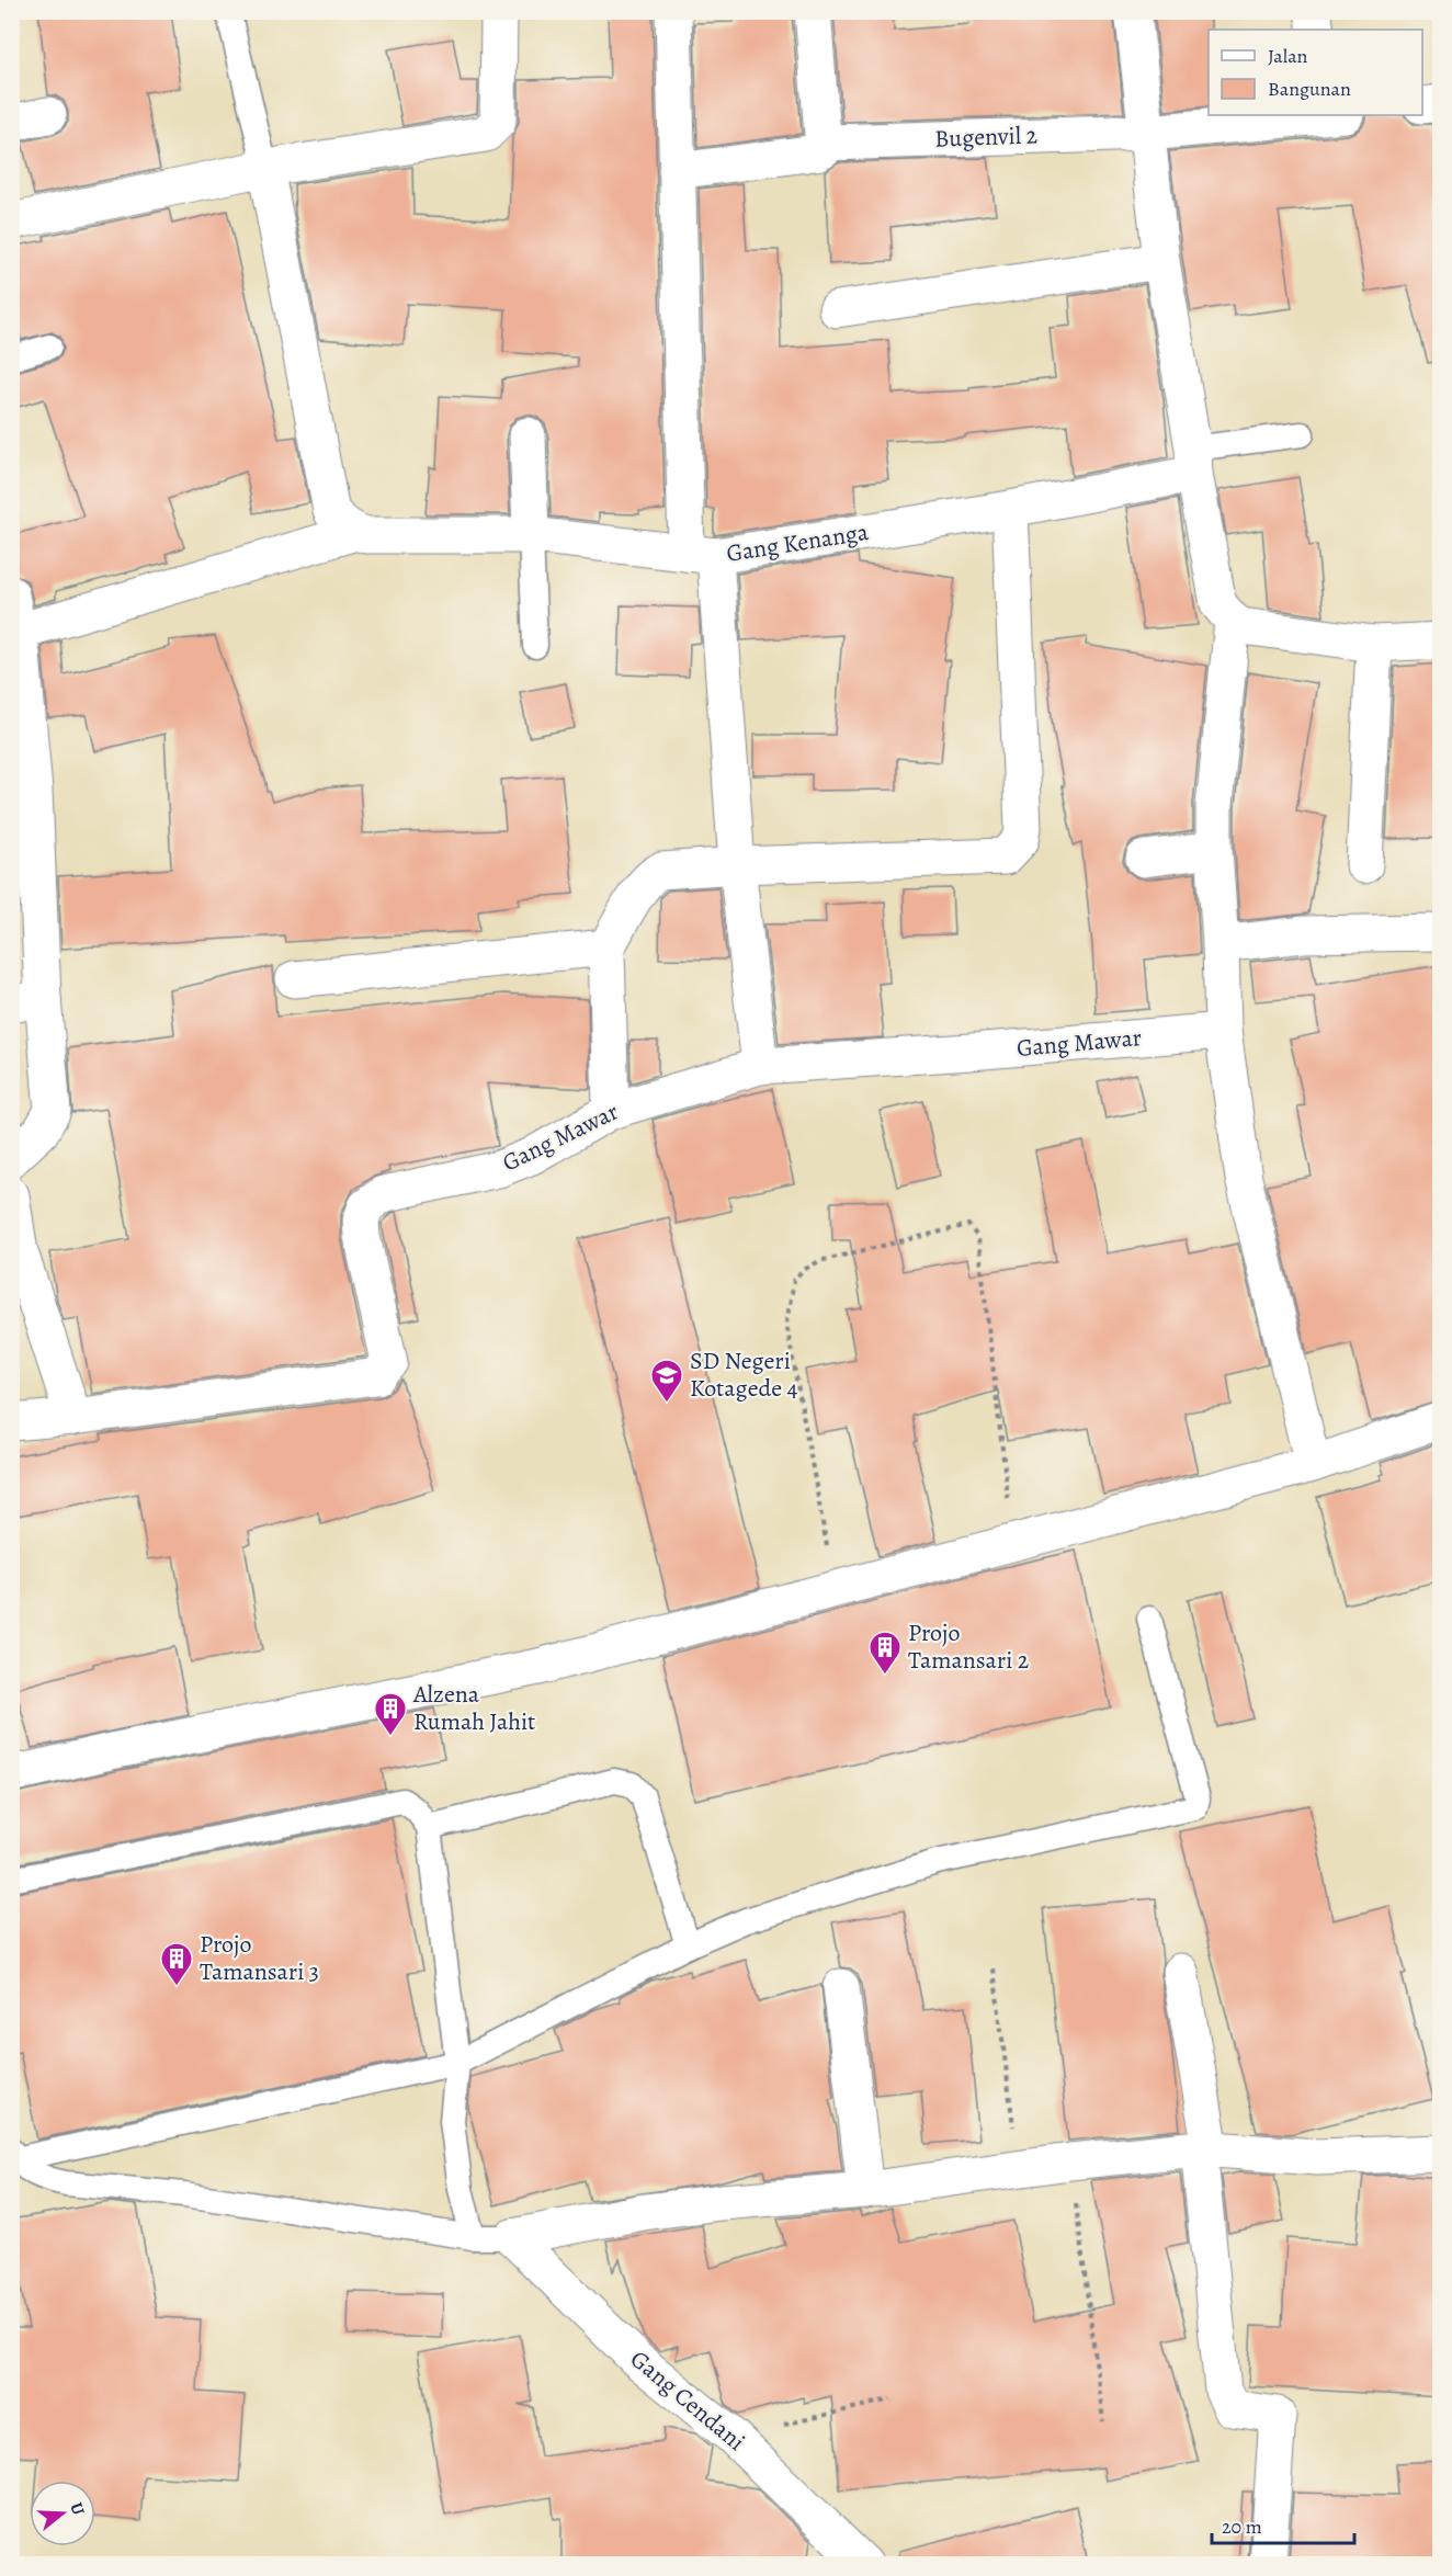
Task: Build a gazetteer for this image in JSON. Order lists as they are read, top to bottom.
{
  "streets": {
    "street": [
      "Bugenvil 2",
      "Gang Kenanga",
      "Gang Mawar",
      "Gang Cendani"
    ]
  },
  "places": {
    "school or university": ["SD Negeri Kotagede 4"],
    "building": ["Projo Tamansari 2", "Alzena Rumah Jahit", "Projo Tamansari 3"]
  },
  "legend": ["Jalan", "Bangunan"],
  "scale_bar": "20 m",
  "north": "right"
}
